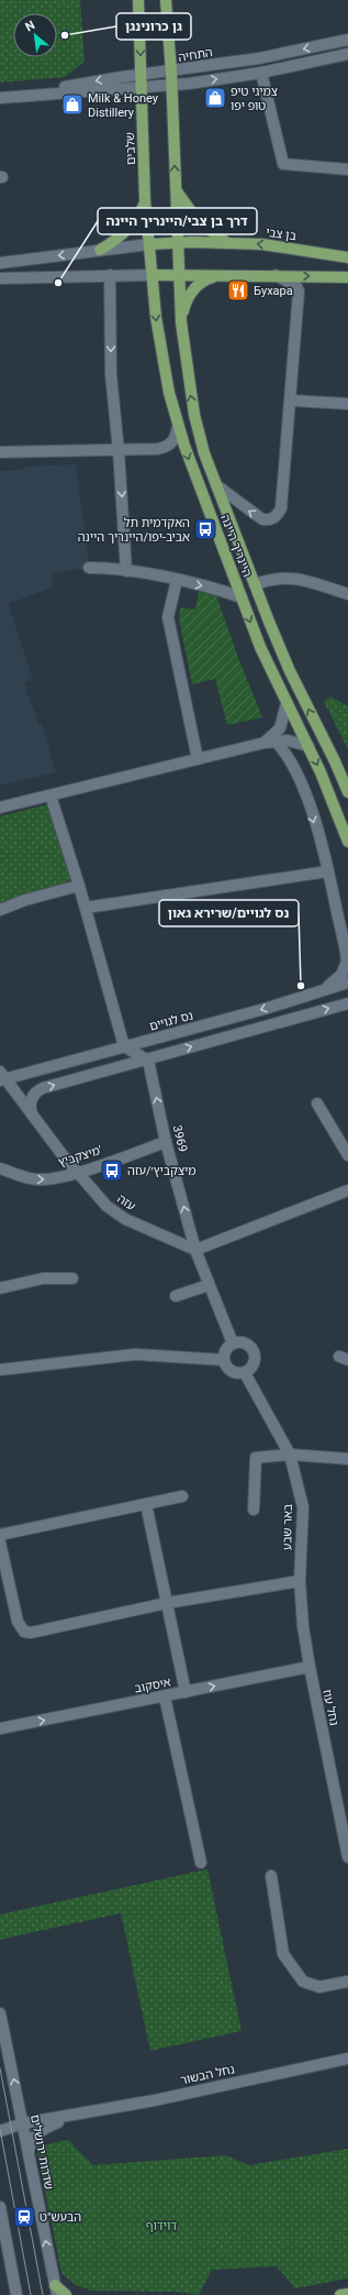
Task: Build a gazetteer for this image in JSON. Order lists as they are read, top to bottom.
{
  "streets": {
    "main road": ["שלבים", "בן צבי", "היינריך היינה"],
    "street": [
      "התחיה",
      "נס לגויים",
      "3969",
      "מיצקביץ'",
      "עזה",
      "באר שבע",
      "איסקוב",
      "נחל עוז",
      "נחל הבשור",
      "שדרות ירושלים"
    ]
  },
  "crossings": [
    ["התחיה", "שלבים"],
    ["שלבים", "בן צבי"],
    ["שלבים", "היינריך היינה"],
    ["בן צבי", "היינריך היינה"],
    ["נס לגויים", "עזה"],
    ["3969", "מיצקביץ'"],
    ["3969", "עזה"],
    ["מיצקביץ'", "עזה"],
    ["באר שבע", "איסקוב"],
    ["באר שבע", "נחל עוז"],
    ["איסקוב", "נחל עוז"],
    ["נחל הבשור", "שדרות ירושלים"]
  ],
  "one_way": ["3969", "מיצקביץ'"],
  "parks": ["דוידוף"],
  "places": {
    "other": ["גן כרונינגן", "דרך בן צבי/היינריך היינה", "נס לגויים/שרירא גאון"],
    "shop": ["צמיגי טיפ טופ יפו", "Milk & Honey Distillery"],
    "restaurant": ["Бухара"],
    "bus stop": ["האקדמית תל אביב-יפו/היינריך היינה", "מיצקביץ׳/עזה"],
    "station": ["הבעש\"ט"]
  },
  "north": "top left"
}
